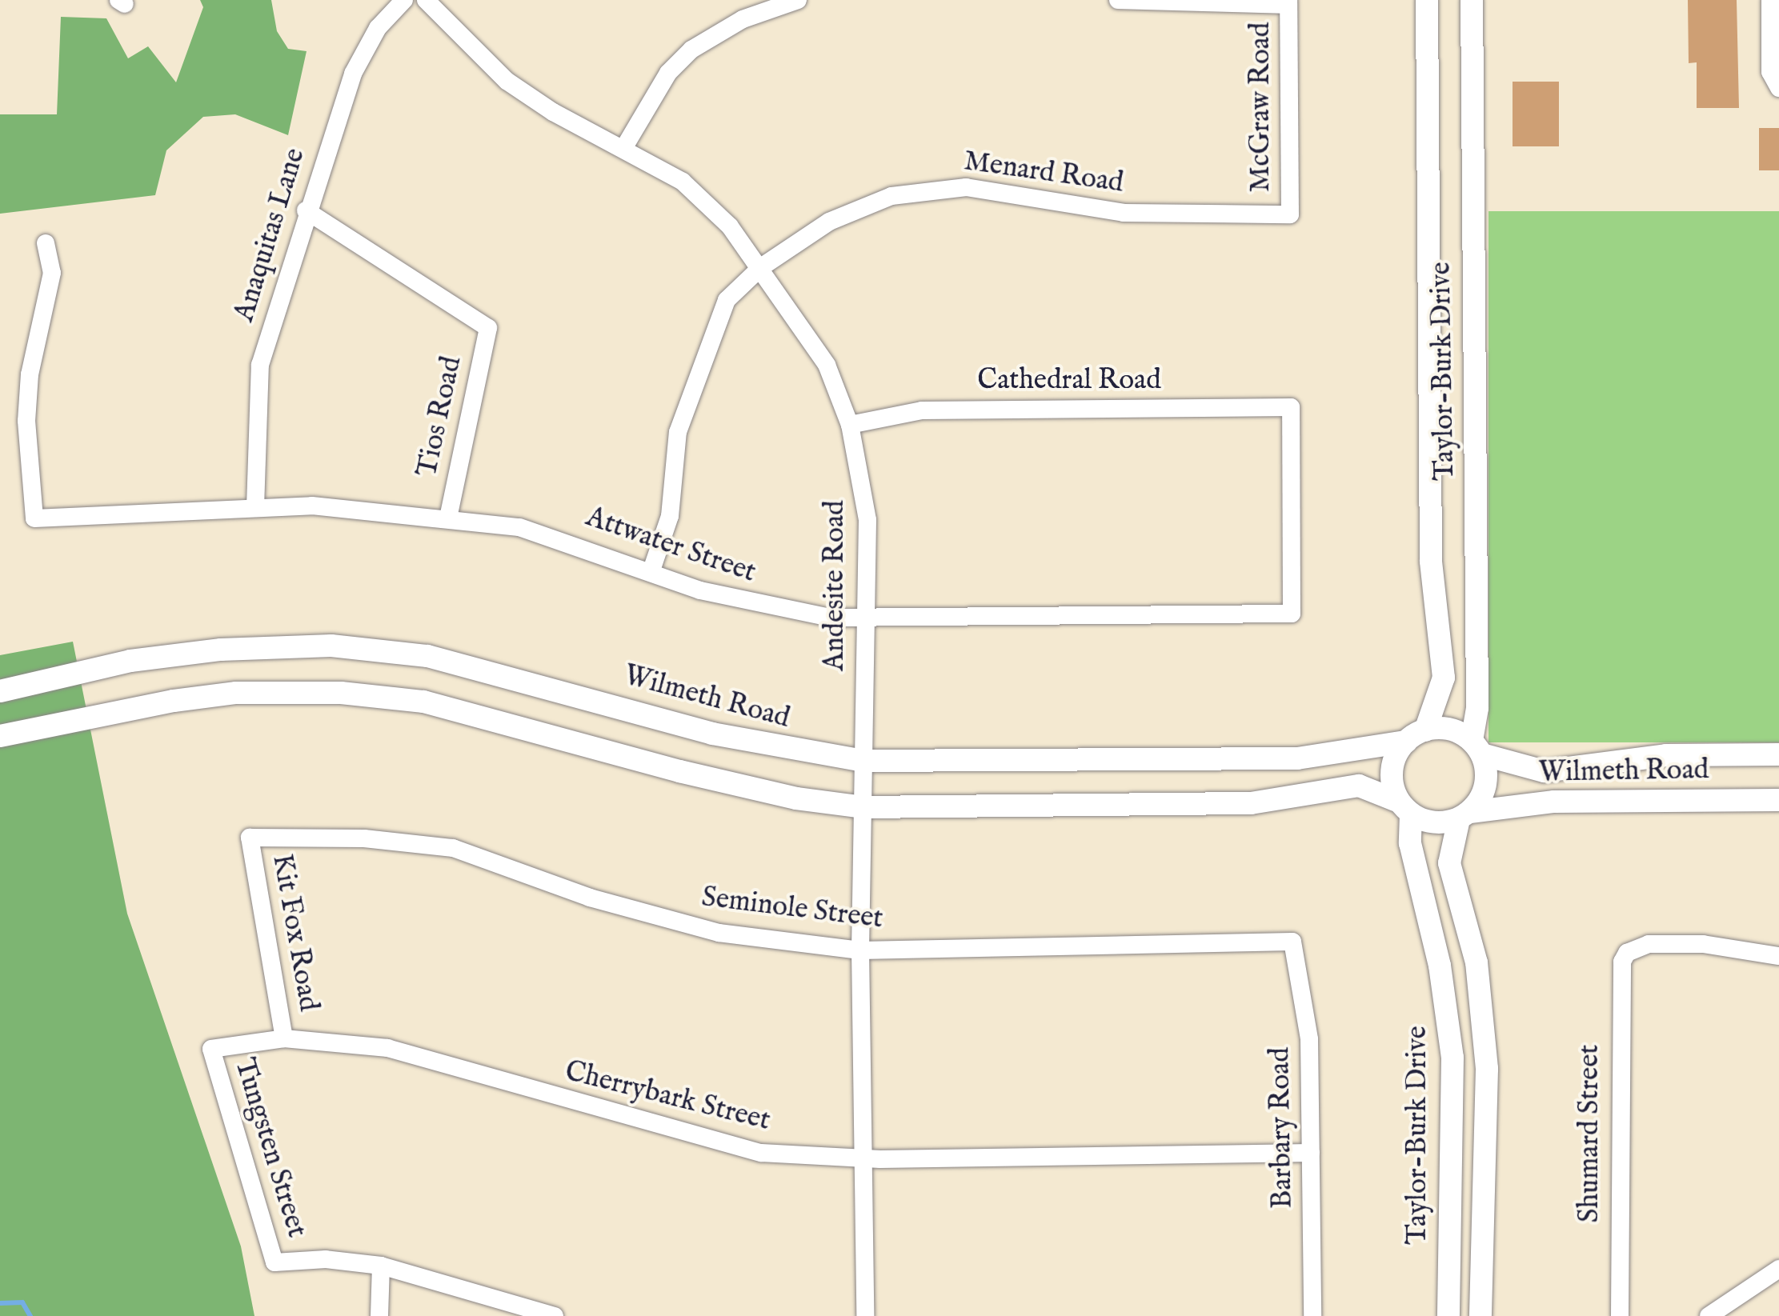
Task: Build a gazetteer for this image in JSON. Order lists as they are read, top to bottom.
{
  "streets": {
    "street": [
      "McGraw Road",
      "Menard Road",
      "Anaquitas Lane",
      "Taylor-Burk Drive",
      "Cathedral Road",
      "Tios Road",
      "Attwater Street",
      "Andesite Road",
      "Wilmeth Road",
      "Seminole Street",
      "Kit Fox Road",
      "Cherrybark Street",
      "Barbary Road",
      "Shumard Street",
      "Tungsten Street"
    ]
  },
  "crossings": [
    ["McGraw Road", "Menard Road"],
    ["Menard Road", "Attwater Street"],
    ["Menard Road", "Andesite Road"],
    ["Anaquitas Lane", "Tios Road"],
    ["Anaquitas Lane", "Attwater Street"],
    ["Taylor-Burk Drive", "Wilmeth Road"],
    ["Cathedral Road", "Attwater Street"],
    ["Cathedral Road", "Andesite Road"],
    ["Tios Road", "Attwater Street"],
    ["Attwater Street", "Andesite Road"],
    ["Andesite Road", "Wilmeth Road"],
    ["Andesite Road", "Seminole Street"],
    ["Andesite Road", "Cherrybark Street"],
    ["Seminole Street", "Kit Fox Road"],
    ["Seminole Street", "Barbary Road"],
    ["Kit Fox Road", "Cherrybark Street"],
    ["Cherrybark Street", "Barbary Road"],
    ["Cherrybark Street", "Tungsten Street"]
  ]
}
